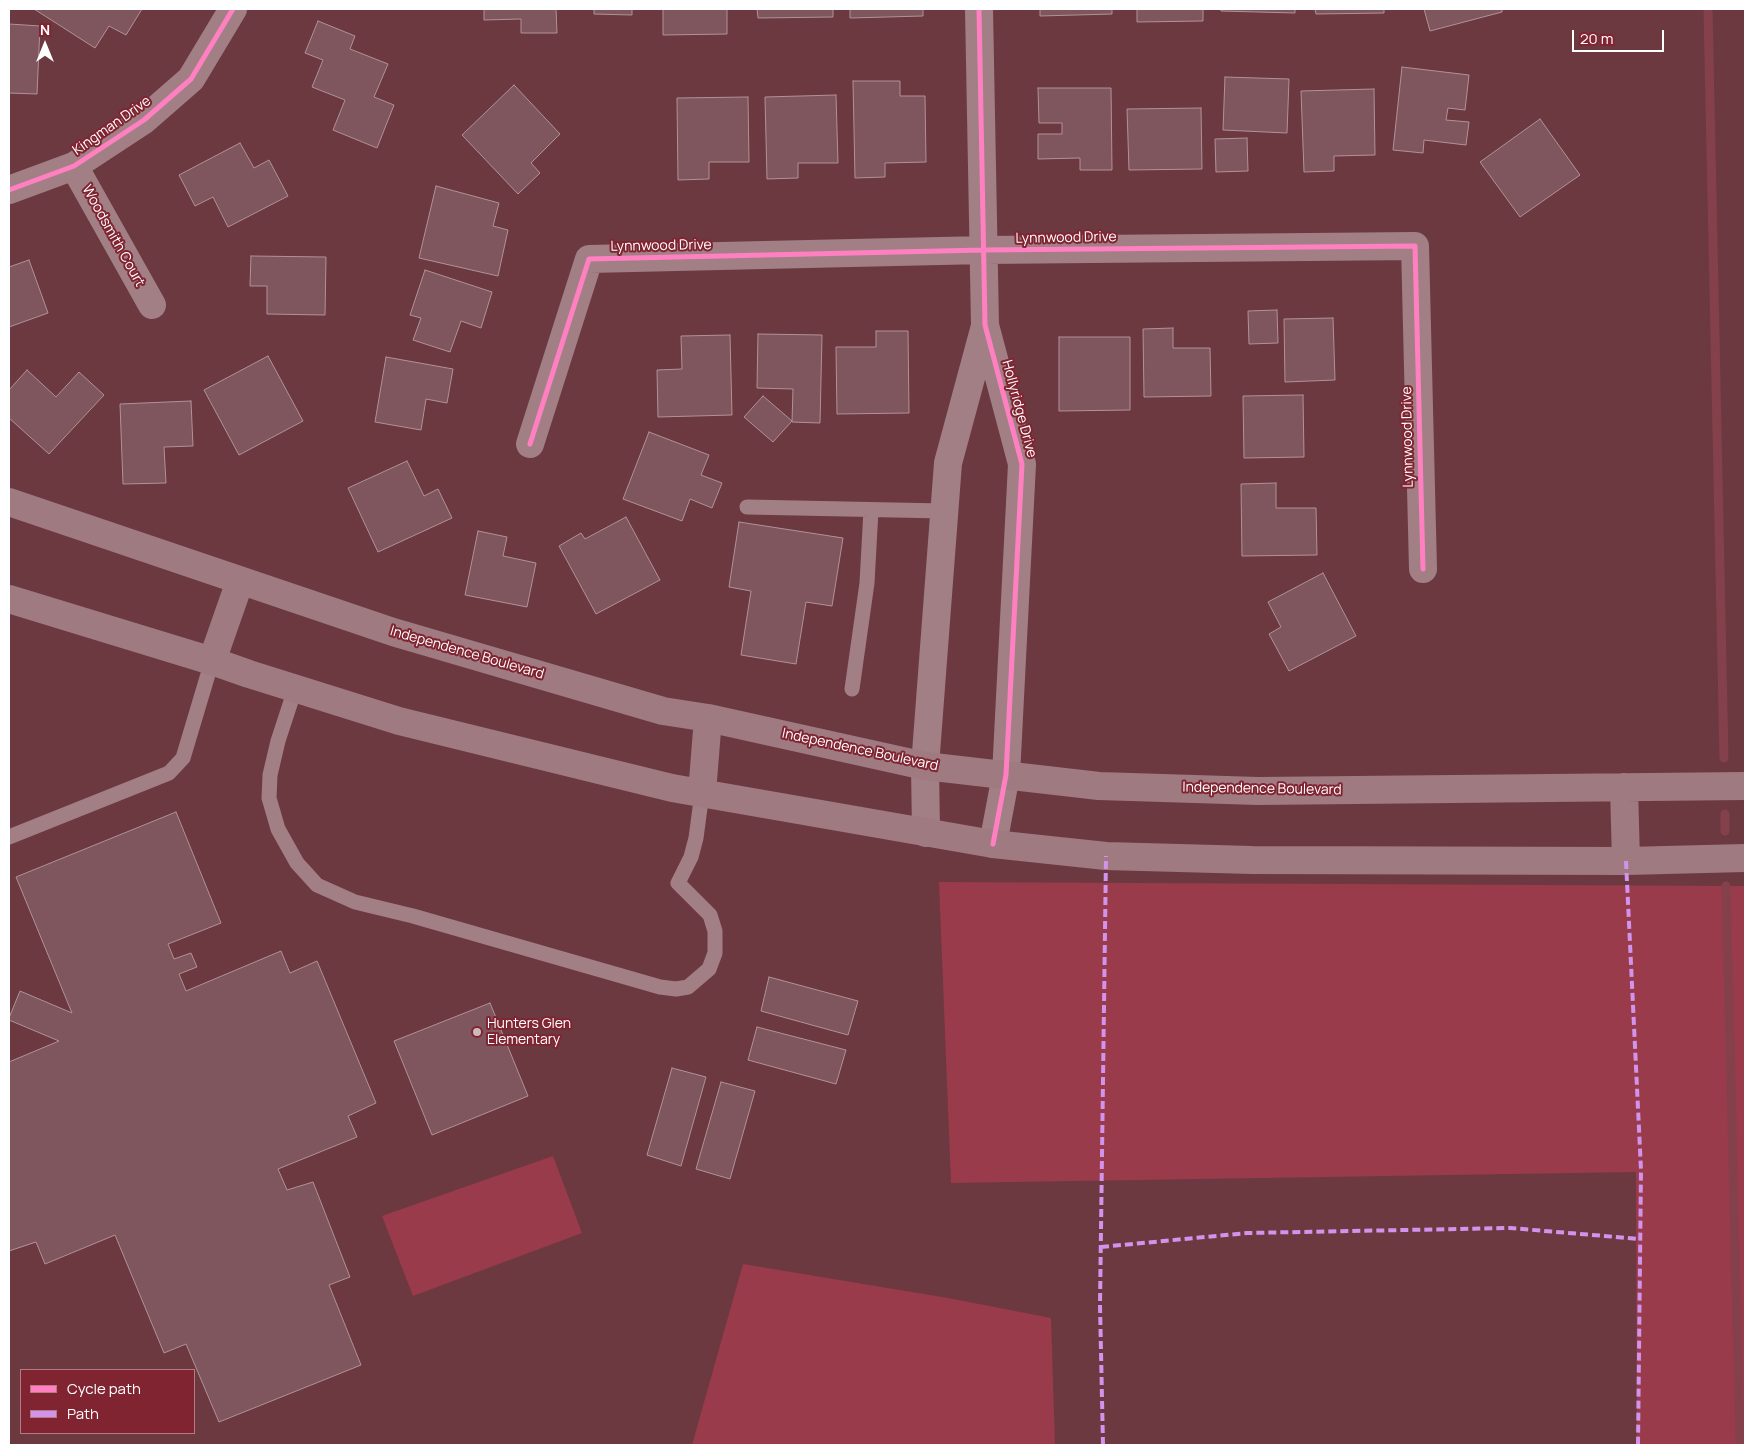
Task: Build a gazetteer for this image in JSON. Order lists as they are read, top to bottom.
{
  "streets": {
    "main road": ["Independence Boulevard"],
    "street": [
      "Kingman Drive",
      "Woodsmith Court",
      "Lynnwood Drive",
      "Hollyridge Drive"
    ]
  },
  "crossings": [
    ["Kingman Drive", "Woodsmith Court"],
    ["Lynnwood Drive", "Hollyridge Drive"],
    ["Hollyridge Drive", "Independence Boulevard"]
  ],
  "places": ["Hunters Glen Elementary"],
  "legend": ["Cycle path", "Path"],
  "scale_bar": "20 m",
  "north": "top"
}
